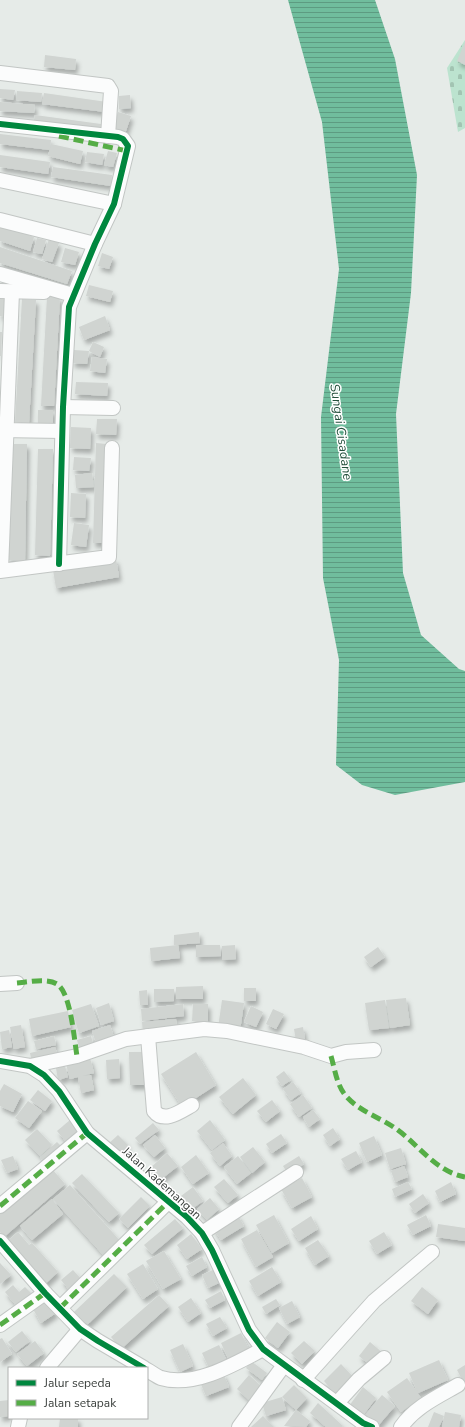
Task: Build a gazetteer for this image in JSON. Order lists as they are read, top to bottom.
{
  "streets": {
    "street": ["Jalan Kademangan"]
  },
  "water": ["Sungai Cisadane"],
  "legend": ["Jalur sepeda", "Jalan setapak"]
}
